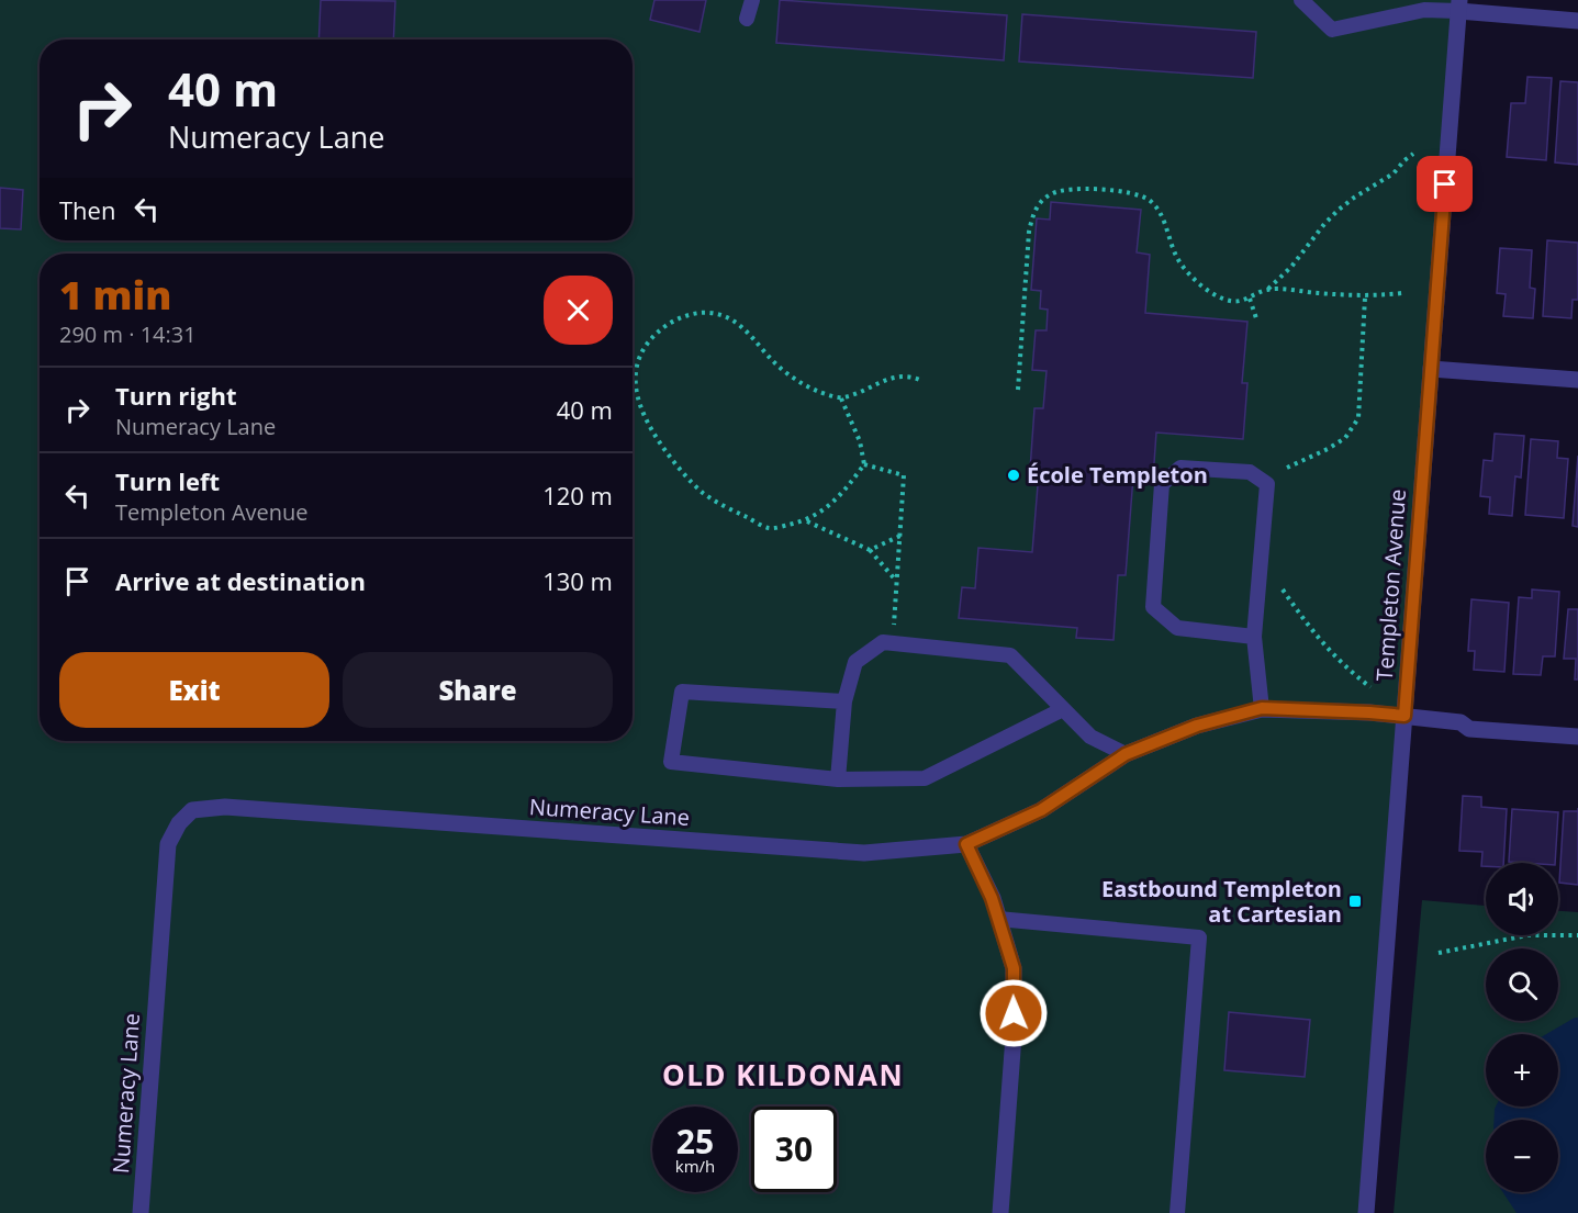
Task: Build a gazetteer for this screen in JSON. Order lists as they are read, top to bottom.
{
  "streets": {
    "street": ["Templeton Avenue", "Numeracy Lane"]
  },
  "crossings": [
    ["Templeton Avenue", "Numeracy Lane"]
  ],
  "districts": ["OLD KILDONAN"],
  "places": {
    "other": ["École Templeton"],
    "transit": ["Eastbound Templeton at Cartesian"]
  },
  "page": {
    "turn": ["40 m", "Numeracy Lane"],
    "then": "Then",
    "heading": ["1 min", "290 m · 14:31"],
    "list": [
      {
        "name": "Turn right",
        "note": "Numeracy Lane",
        "value": "40 m"
      },
      {
        "name": "Turn left",
        "note": "Templeton Avenue",
        "value": "120 m"
      },
      {
        "name": "Arrive at destination",
        "value": "130 m"
      }
    ],
    "buttons": ["Exit", "Share"],
    "map_buttons": ["+", "−"],
    "speed": "25 km/h",
    "limit": "30"
  }
}
